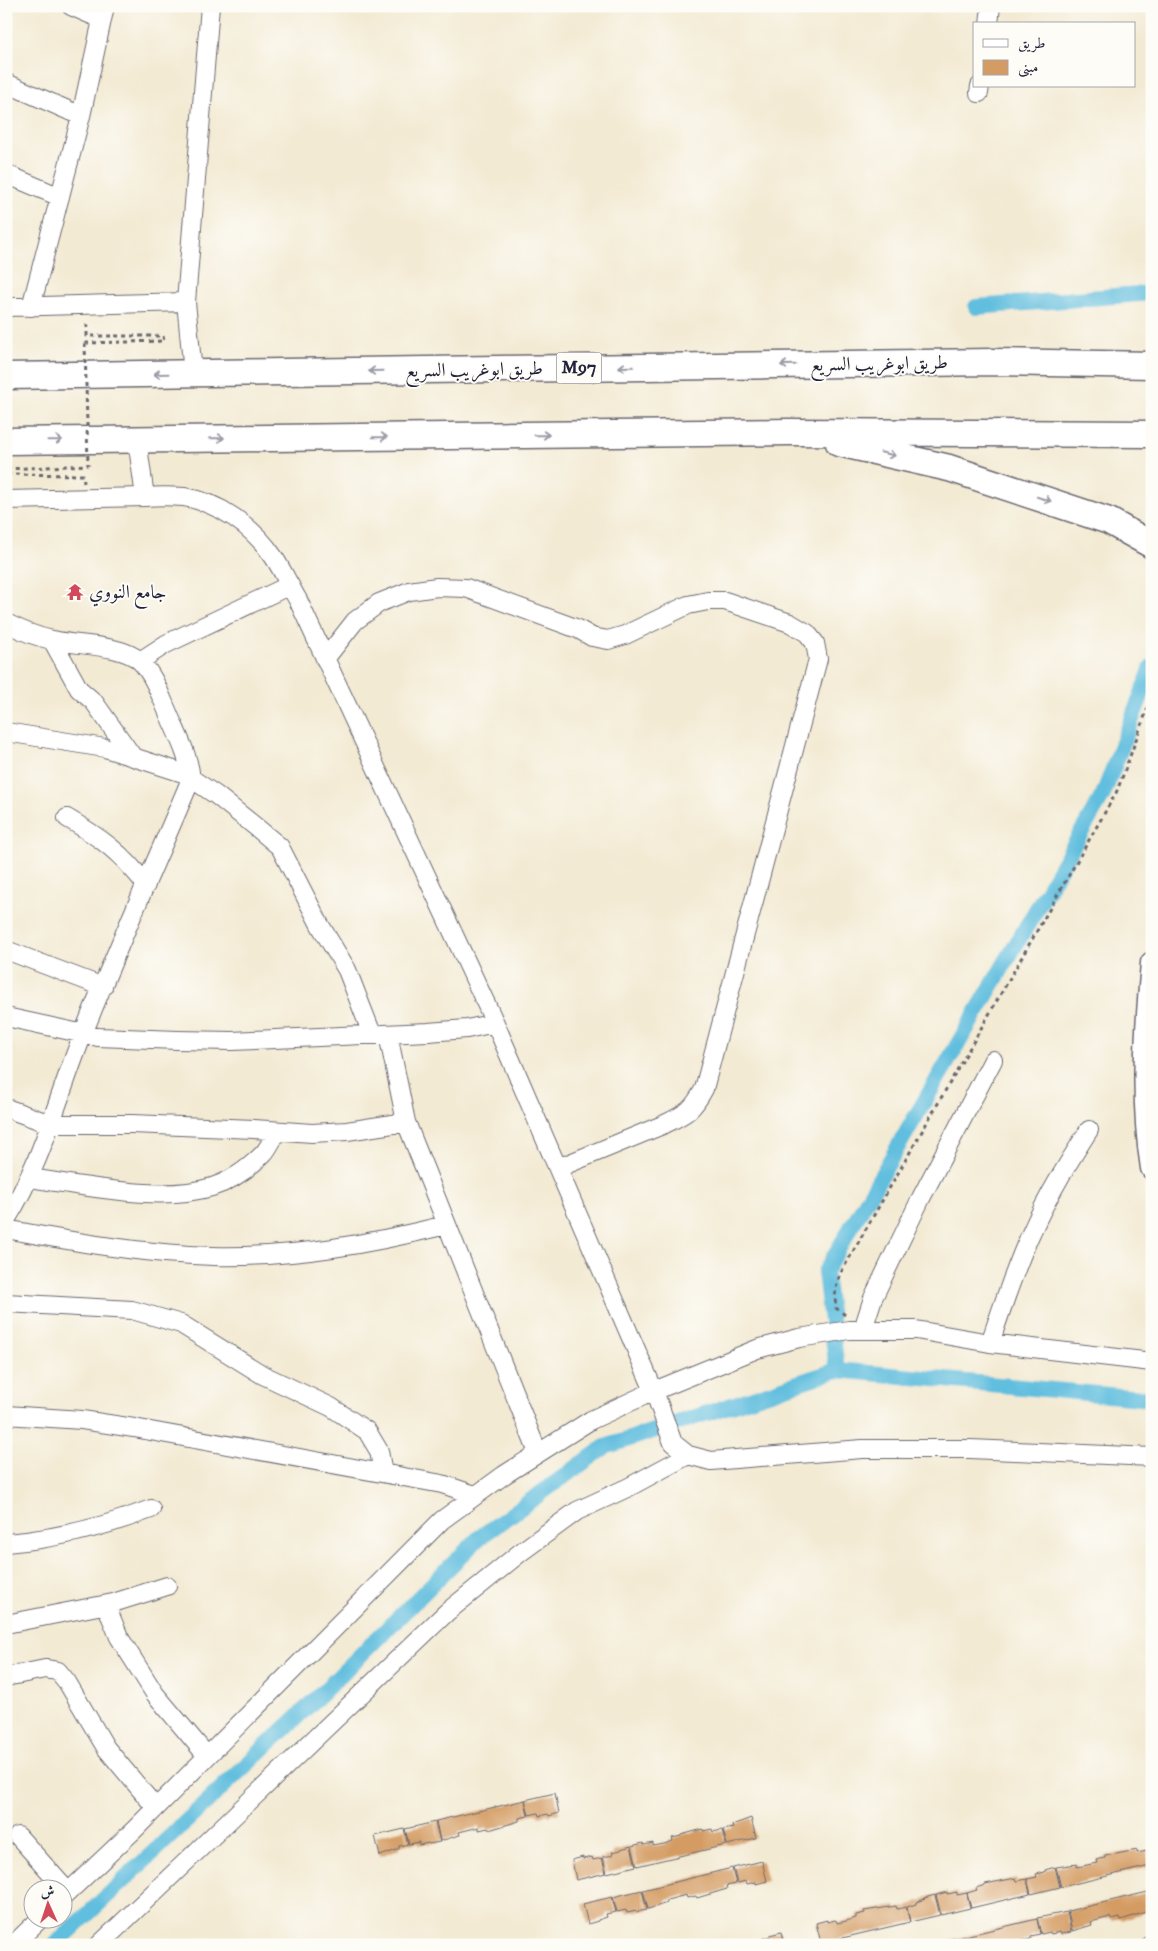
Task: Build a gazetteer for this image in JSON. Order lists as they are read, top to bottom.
{
  "streets": {
    "highway": ["طريق ابوغريب السريع", "M97"]
  },
  "places": {
    "temple": ["جامع النووي"]
  },
  "legend": ["طريق", "مبنى"],
  "north": "top"
}
